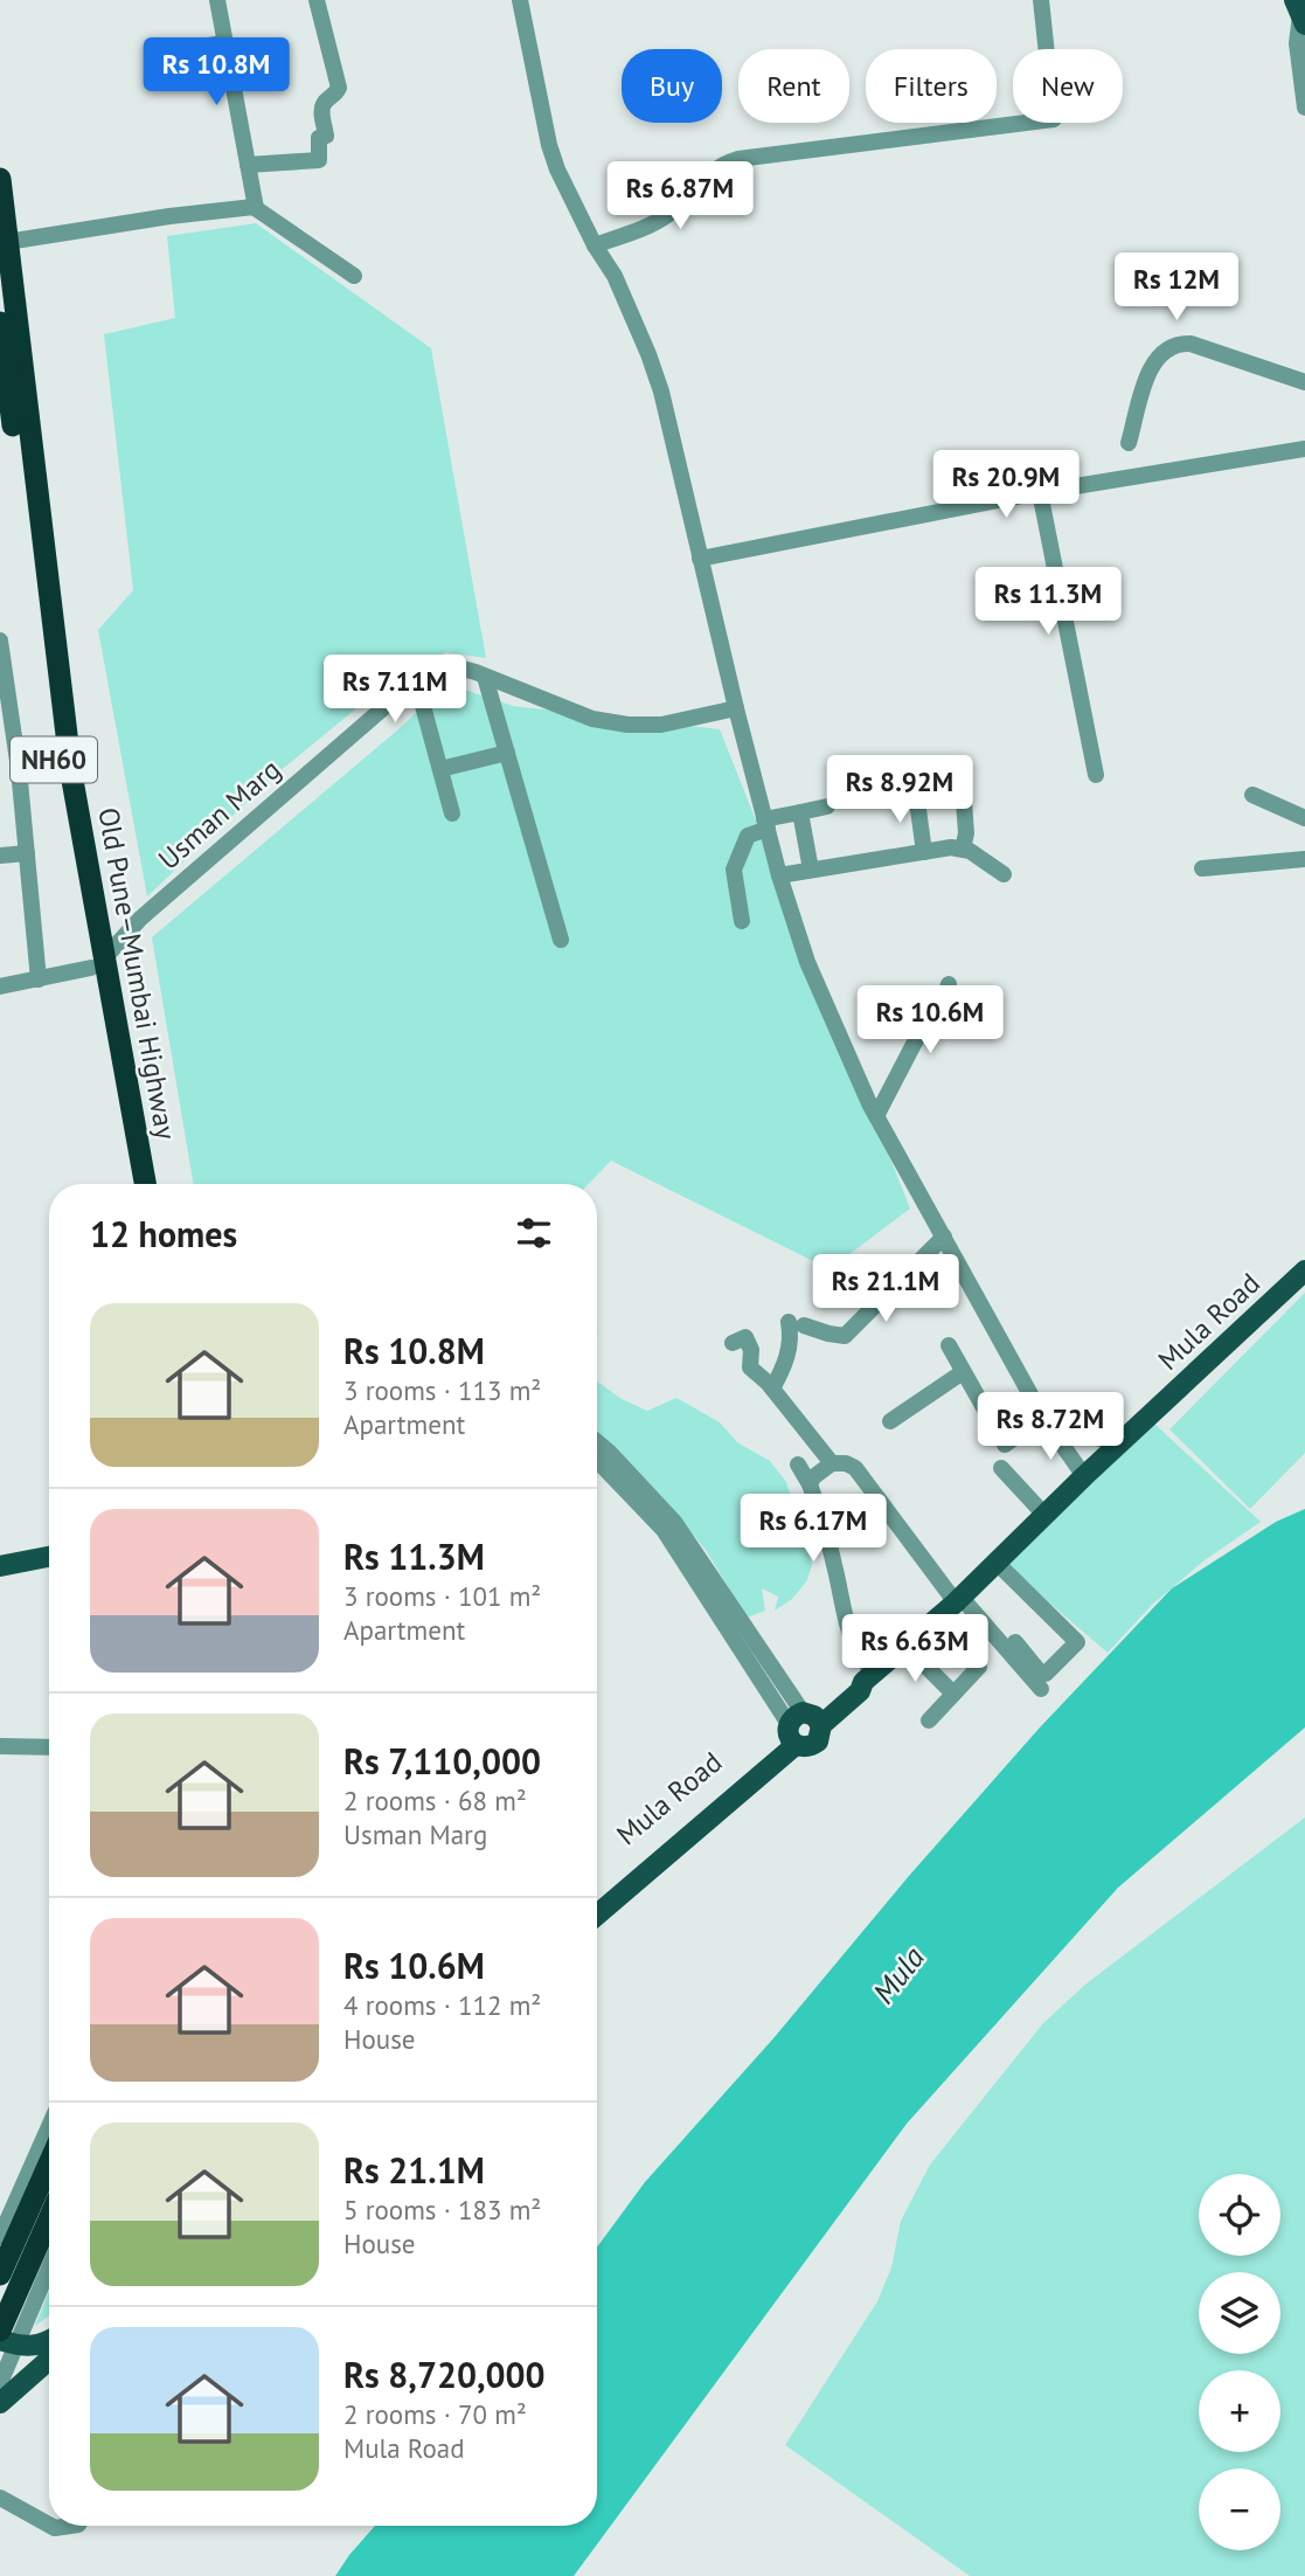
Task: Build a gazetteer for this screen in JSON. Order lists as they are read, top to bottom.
{
  "streets": {
    "highway": ["NH60", "Old Pune–Mumbai Highway"],
    "main road": ["Mula Road"],
    "street": ["Usman Marg"]
  },
  "crossings": [
    ["Usman Marg", "Old Pune–Mumbai Highway"]
  ],
  "water": ["Mula"],
  "page": {
    "price": [
      "Rs 10.8M",
      "Rs 6.87M",
      "Rs 12M",
      "Rs 20.9M",
      "Rs 11.3M",
      "Rs 7.11M",
      "Rs 8.92M",
      "Rs 10.6M",
      "Rs 21.1M",
      "Rs 8.72M",
      "Rs 6.17M",
      "Rs 6.63M"
    ],
    "chip": [
      "Buy",
      "Rent",
      "Filters",
      "New"
    ],
    "heading": "12 homes",
    "list": [
      {
        "name": "Rs 10.8M",
        "note": "3 rooms · 113 m² · Apartment"
      },
      {
        "name": "Rs 11.3M",
        "note": "3 rooms · 101 m² · Apartment"
      },
      {
        "name": "Rs 7,110,000",
        "note": "2 rooms · 68 m² · Usman Marg"
      },
      {
        "name": "Rs 10.6M",
        "note": "4 rooms · 112 m² · House"
      },
      {
        "name": "Rs 21.1M",
        "note": "5 rooms · 183 m² · House"
      },
      {
        "name": "Rs 8,720,000",
        "note": "2 rooms · 70 m² · Mula Road"
      }
    ],
    "map_buttons": ["+", "−"]
  }
}
